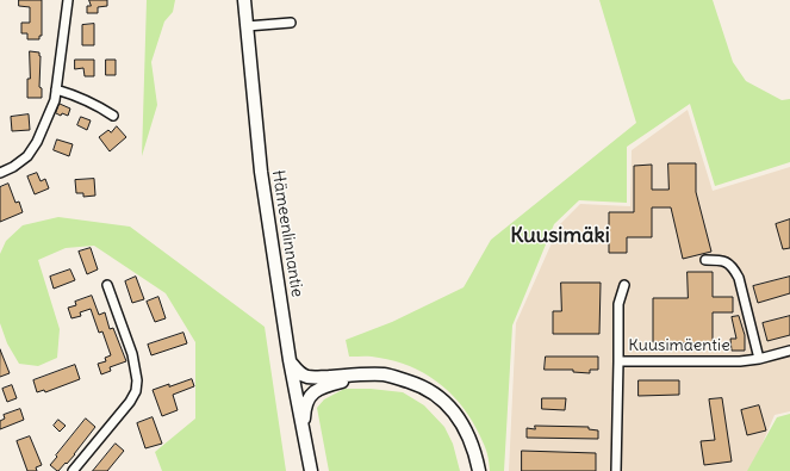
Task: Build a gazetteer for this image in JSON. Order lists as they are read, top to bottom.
{
  "streets": {
    "main road": ["Hämeenlinnantie"],
    "street": ["Kuusimäentie"]
  },
  "districts": ["Kuusimäki"]
}
